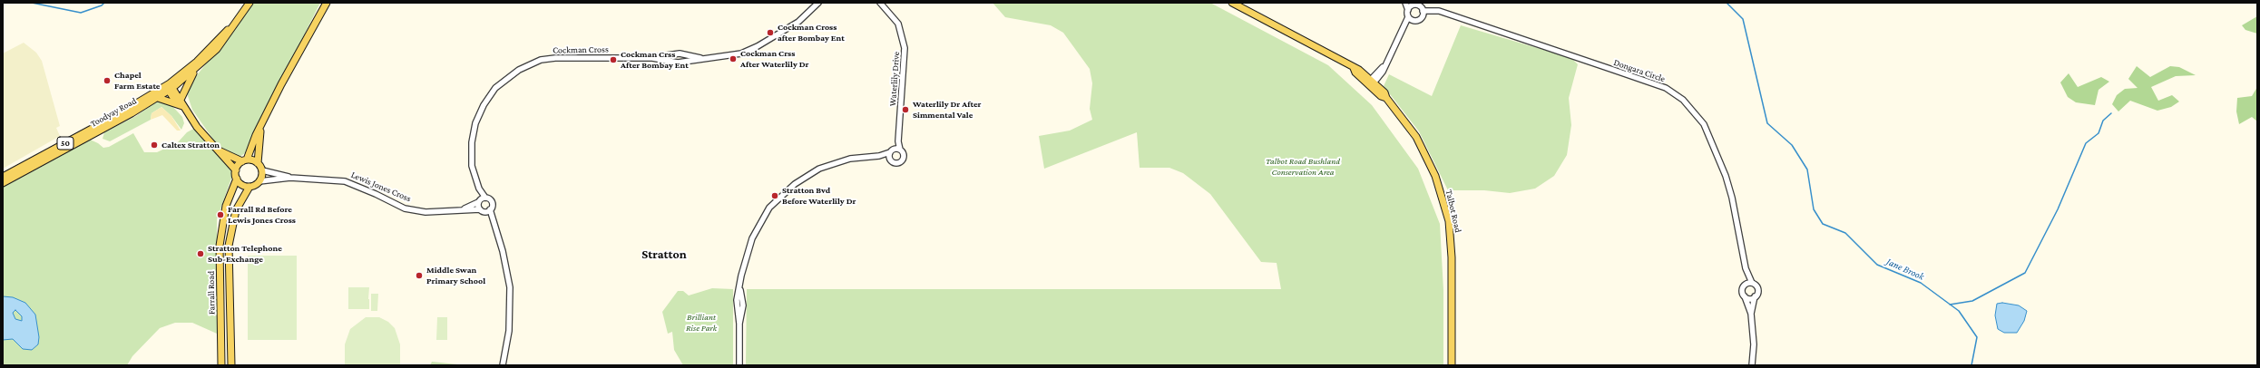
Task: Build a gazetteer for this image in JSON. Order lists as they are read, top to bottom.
{
  "streets": {
    "main road": [
      "Toodyay Road",
      "50",
      "Talbot Road",
      "Farrall Road"
    ],
    "street": [
      "Cockman Cross",
      "Dongara Circle",
      "Waterlily Drive",
      "Lewis Jones Cross"
    ]
  },
  "crossings": [
    ["Cockman Cross", "Lewis Jones Cross"],
    ["Lewis Jones Cross", "Farrall Road"]
  ],
  "districts": ["Stratton"],
  "water": ["Jane Brook"],
  "parks": ["Talbot Road Bushland Conservation Area", "Brilliant Rise Park"],
  "places": [
    "Cockman Cross after Bombay Ent",
    "Cockman Crss After Waterlily Dr",
    "Cockman Crss After Bombay Ent",
    "Chapel Farm Estate",
    "Waterlily Dr After Simmental Vale",
    "Caltex Stratton",
    "Stratton Bvd Before Waterlily Dr",
    "Farrall Rd Before Lewis Jones Cross",
    "Stratton Telephone Sub-Exchange",
    "Middle Swan Primary School"
  ]
}
